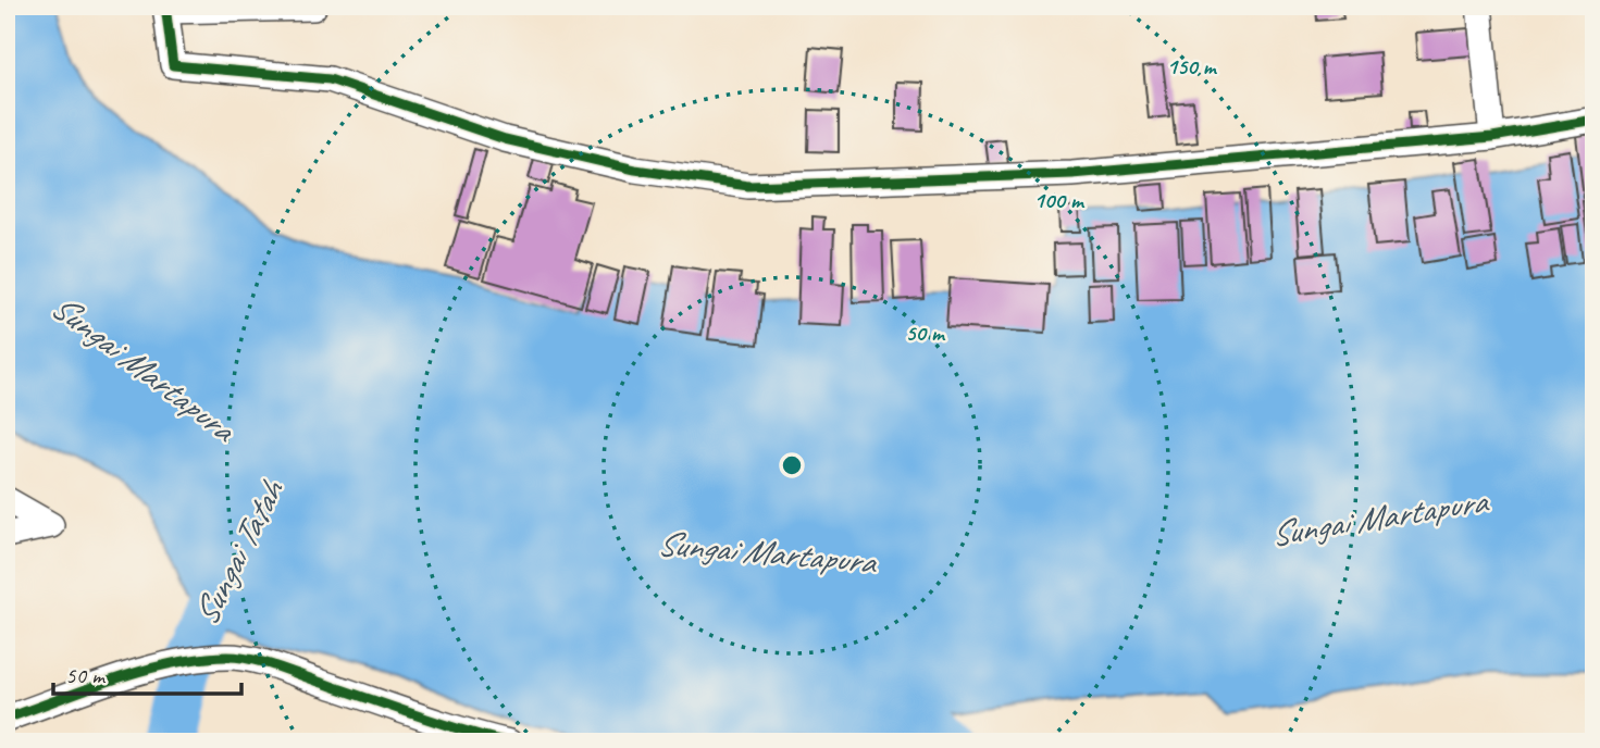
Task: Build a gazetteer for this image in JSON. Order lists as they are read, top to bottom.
{
  "water": ["Sungai Martapura", "Sungai Tatah"],
  "scale_bar": "50 m",
  "rings": ["150 m", "100 m", "50 m"]
}
